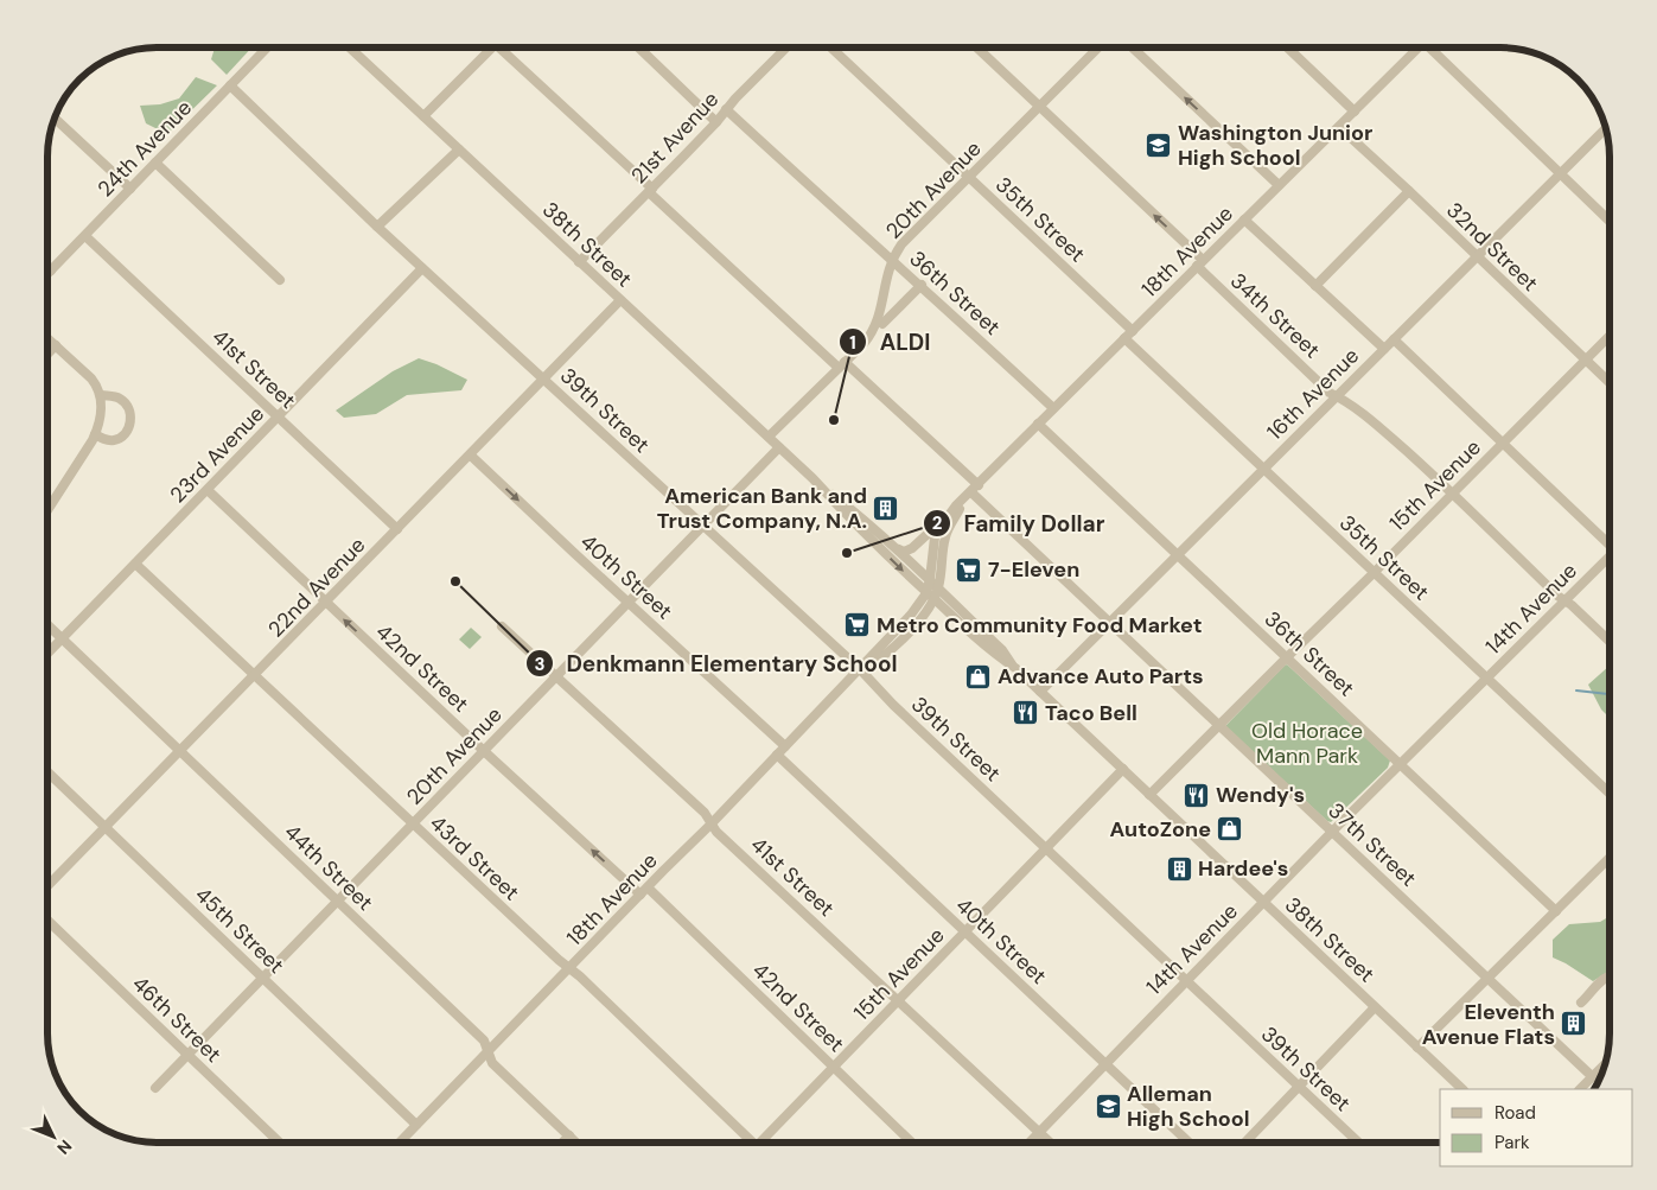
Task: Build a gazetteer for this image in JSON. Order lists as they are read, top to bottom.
{
  "streets": {
    "street": [
      "21st Avenue",
      "24th Avenue",
      "20th Avenue",
      "35th Street",
      "38th Street",
      "32nd Street",
      "18th Avenue",
      "36th Street",
      "34th Street",
      "41st Street",
      "16th Avenue",
      "39th Street",
      "23rd Avenue",
      "15th Avenue",
      "40th Street",
      "22nd Avenue",
      "14th Avenue",
      "42nd Street",
      "37th Street",
      "43rd Street",
      "44th Street",
      "45th Street",
      "46th Street"
    ]
  },
  "crossings": [
    ["21st Avenue", "38th Street"],
    ["21st Avenue", "36th Street"],
    ["21st Avenue", "37th Street"],
    ["24th Avenue", "41st Street"],
    ["24th Avenue", "39th Street"],
    ["20th Avenue", "35th Street"],
    ["20th Avenue", "38th Street"],
    ["20th Avenue", "36th Street"],
    ["20th Avenue", "34th Street"],
    ["20th Avenue", "41st Street"],
    ["20th Avenue", "39th Street"],
    ["20th Avenue", "40th Street"],
    ["20th Avenue", "42nd Street"],
    ["20th Avenue", "37th Street"],
    ["20th Avenue", "43rd Street"],
    ["20th Avenue", "44th Street"],
    ["20th Avenue", "45th Street"],
    ["20th Avenue", "46th Street"],
    ["35th Street", "18th Avenue"],
    ["35th Street", "16th Avenue"],
    ["35th Street", "15th Avenue"],
    ["35th Street", "14th Avenue"],
    ["38th Street", "18th Avenue"],
    ["38th Street", "16th Avenue"],
    ["38th Street", "15th Avenue"],
    ["38th Street", "22nd Avenue"],
    ["38th Street", "14th Avenue"],
    ["32nd Street", "18th Avenue"],
    ["32nd Street", "16th Avenue"],
    ["32nd Street", "15th Avenue"],
    ["18th Avenue", "36th Street"],
    ["18th Avenue", "34th Street"],
    ["18th Avenue", "41st Street"],
    ["18th Avenue", "39th Street"],
    ["18th Avenue", "40th Street"],
    ["18th Avenue", "42nd Street"],
    ["18th Avenue", "37th Street"],
    ["18th Avenue", "43rd Street"],
    ["18th Avenue", "44th Street"],
    ["18th Avenue", "45th Street"],
    ["36th Street", "16th Avenue"],
    ["36th Street", "15th Avenue"],
    ["36th Street", "14th Avenue"],
    ["34th Street", "16th Avenue"],
    ["34th Street", "15th Avenue"],
    ["34th Street", "14th Avenue"],
    ["41st Street", "23rd Avenue"],
    ["41st Street", "15th Avenue"],
    ["41st Street", "22nd Avenue"],
    ["41st Street", "14th Avenue"],
    ["16th Avenue", "37th Street"],
    ["39th Street", "23rd Avenue"],
    ["39th Street", "15th Avenue"],
    ["39th Street", "22nd Avenue"],
    ["39th Street", "14th Avenue"],
    ["23rd Avenue", "42nd Street"],
    ["23rd Avenue", "43rd Street"],
    ["23rd Avenue", "44th Street"],
    ["15th Avenue", "40th Street"],
    ["15th Avenue", "42nd Street"],
    ["15th Avenue", "37th Street"],
    ["40th Street", "22nd Avenue"],
    ["40th Street", "14th Avenue"],
    ["22nd Avenue", "42nd Street"],
    ["22nd Avenue", "43rd Street"],
    ["22nd Avenue", "44th Street"],
    ["22nd Avenue", "45th Street"],
    ["14th Avenue", "37th Street"]
  ],
  "one_way": ["42nd Street"],
  "parks": ["Old Horace Mann Park"],
  "places": {
    "school or university": ["Washington Junior High School", "Alleman High School"],
    "other": ["ALDI", "Family Dollar", "Denkmann Elementary School"],
    "building": ["American Bank and Trust Company, N.A.", "Hardee's", "Eleventh Avenue Flats"],
    "supermarket": ["7-Eleven", "Metro Community Food Market"],
    "shop": ["Advance Auto Parts", "AutoZone"],
    "restaurant": ["Taco Bell", "Wendy's"]
  },
  "legend": ["Road", "Park"],
  "north": "bottom right"
}
